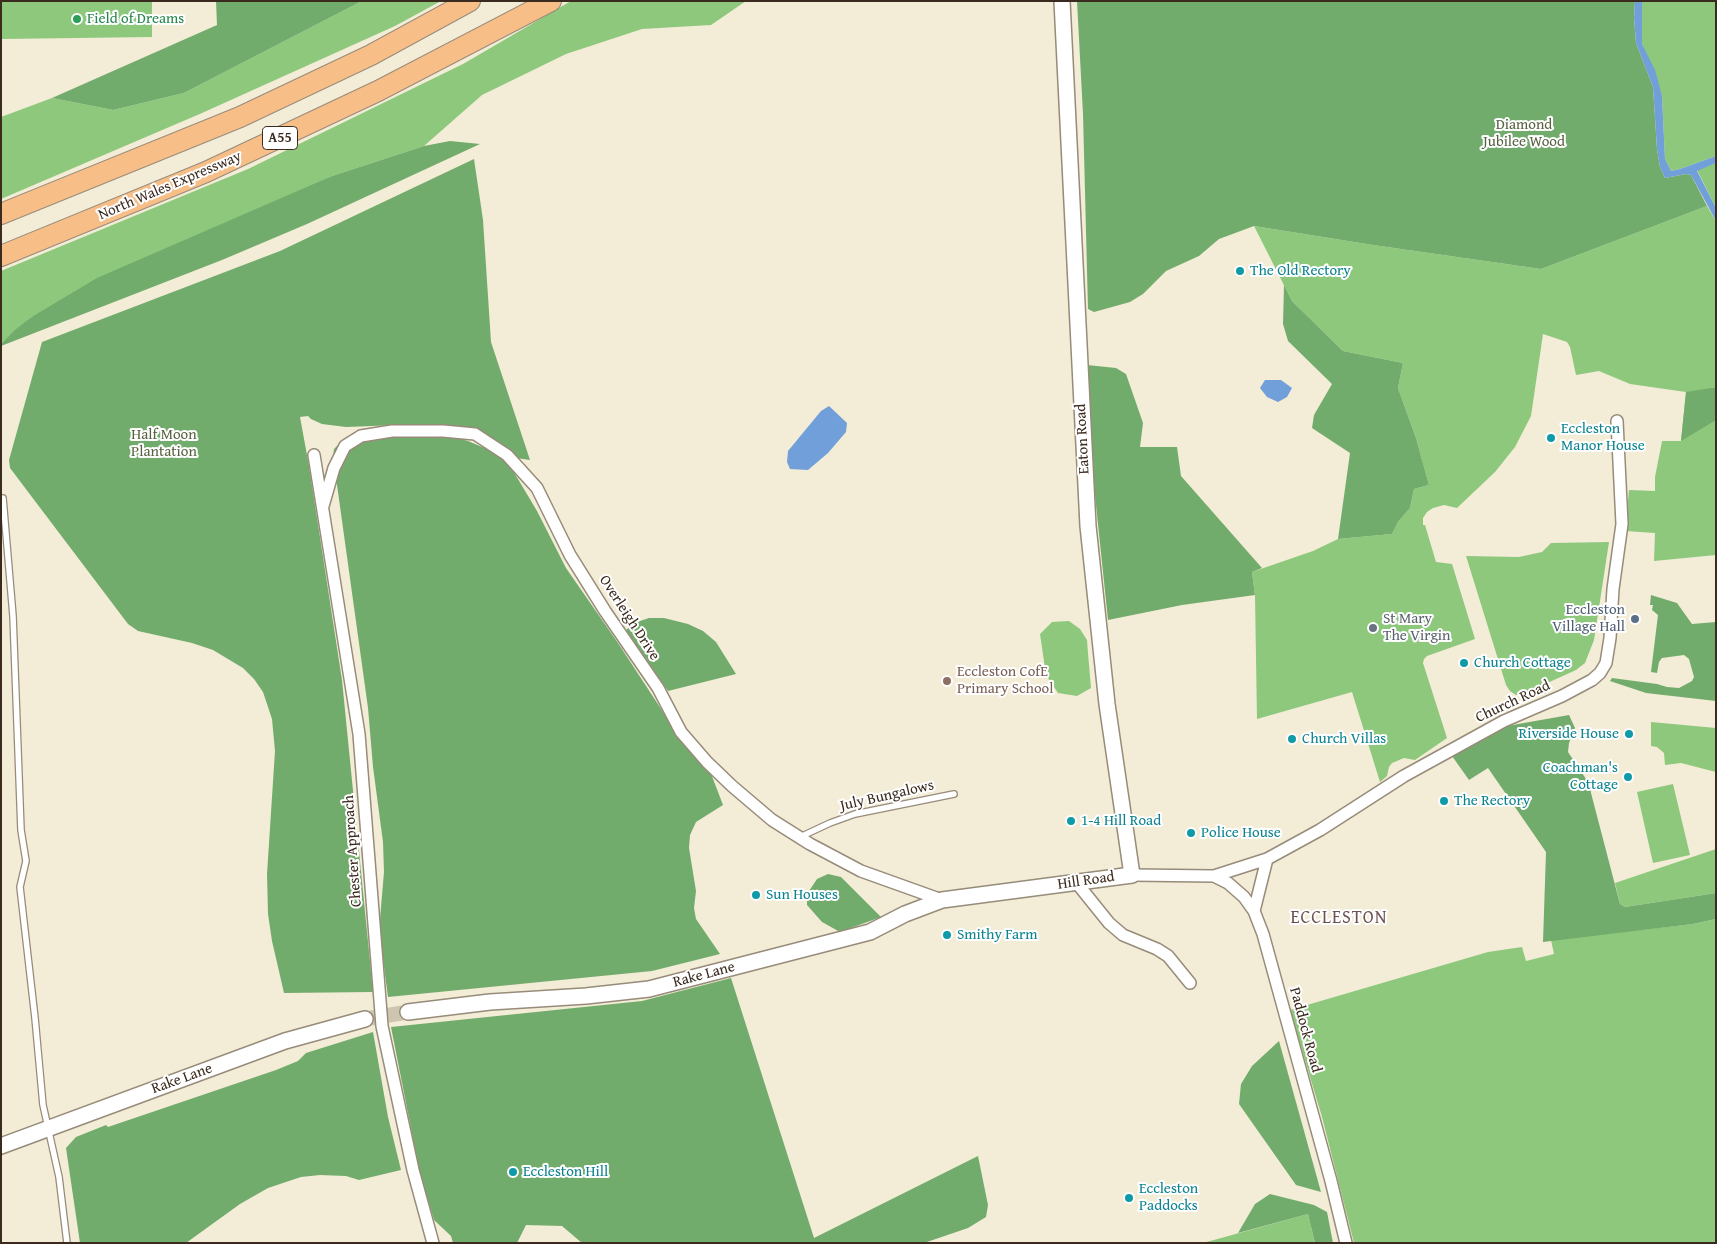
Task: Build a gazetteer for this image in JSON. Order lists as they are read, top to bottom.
{
  "streets": {
    "highway": ["A55", "North Wales Expressway"],
    "street": [
      "Eaton Road",
      "Overleigh Drive",
      "Church Road",
      "Chester Approach",
      "Hill Road",
      "Rake Lane",
      "Paddock Road"
    ],
    "lane": ["July Bungalows"]
  },
  "crossings": [
    ["Eaton Road", "Hill Road"],
    ["Overleigh Drive", "July Bungalows"],
    ["Overleigh Drive", "Chester Approach"],
    ["Overleigh Drive", "Rake Lane"],
    ["Church Road", "Paddock Road"],
    ["Hill Road", "Rake Lane"],
    ["Hill Road", "Paddock Road"]
  ],
  "districts": ["ECCLESTON"],
  "parks": ["Diamond Jubilee Wood", "Half Moon Plantation"],
  "places": [
    "Field of Dreams",
    "The Old Rectory",
    "Eccleston Manor House",
    "Eccleston Village Hall",
    "St Mary The Virgin",
    "Church Cottage",
    "Eccleston CofE Primary School",
    "Riverside House",
    "Church Villas",
    "Coachman's Cottage",
    "The Rectory",
    "1-4 Hill Road",
    "Police House",
    "Sun Houses",
    "Smithy Farm",
    "Eccleston Hill",
    "Eccleston Paddocks"
  ]
}
